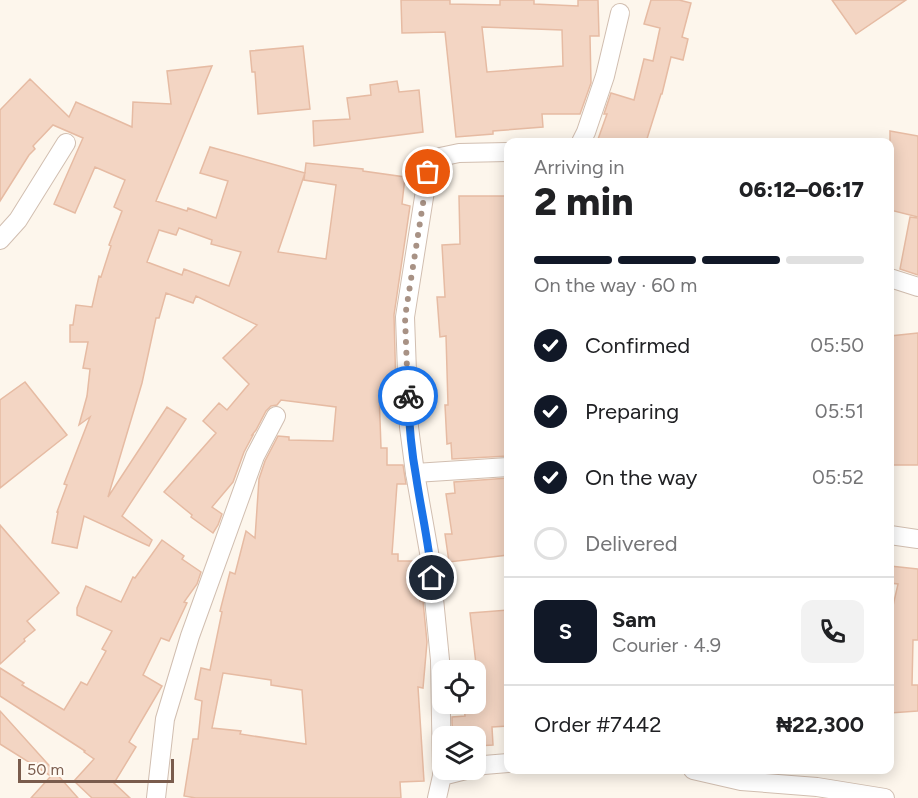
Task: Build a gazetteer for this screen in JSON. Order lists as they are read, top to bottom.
{
  "scale_bar": "50 m",
  "page": {
    "heading": ["2 min", "Arriving in", "06:12–06:17"],
    "panel": [
      "Sam",
      "Courier · 4.9",
      "Order #7442",
      "₦22,300"
    ],
    "bar": "On the way · 60 m",
    "list": [
      ["Confirmed", "05:50"],
      ["Preparing", "05:51"],
      ["On the way", "05:52"],
      "Delivered"
    ],
    "round": "S",
    "scale": "50 m"
  }
}
